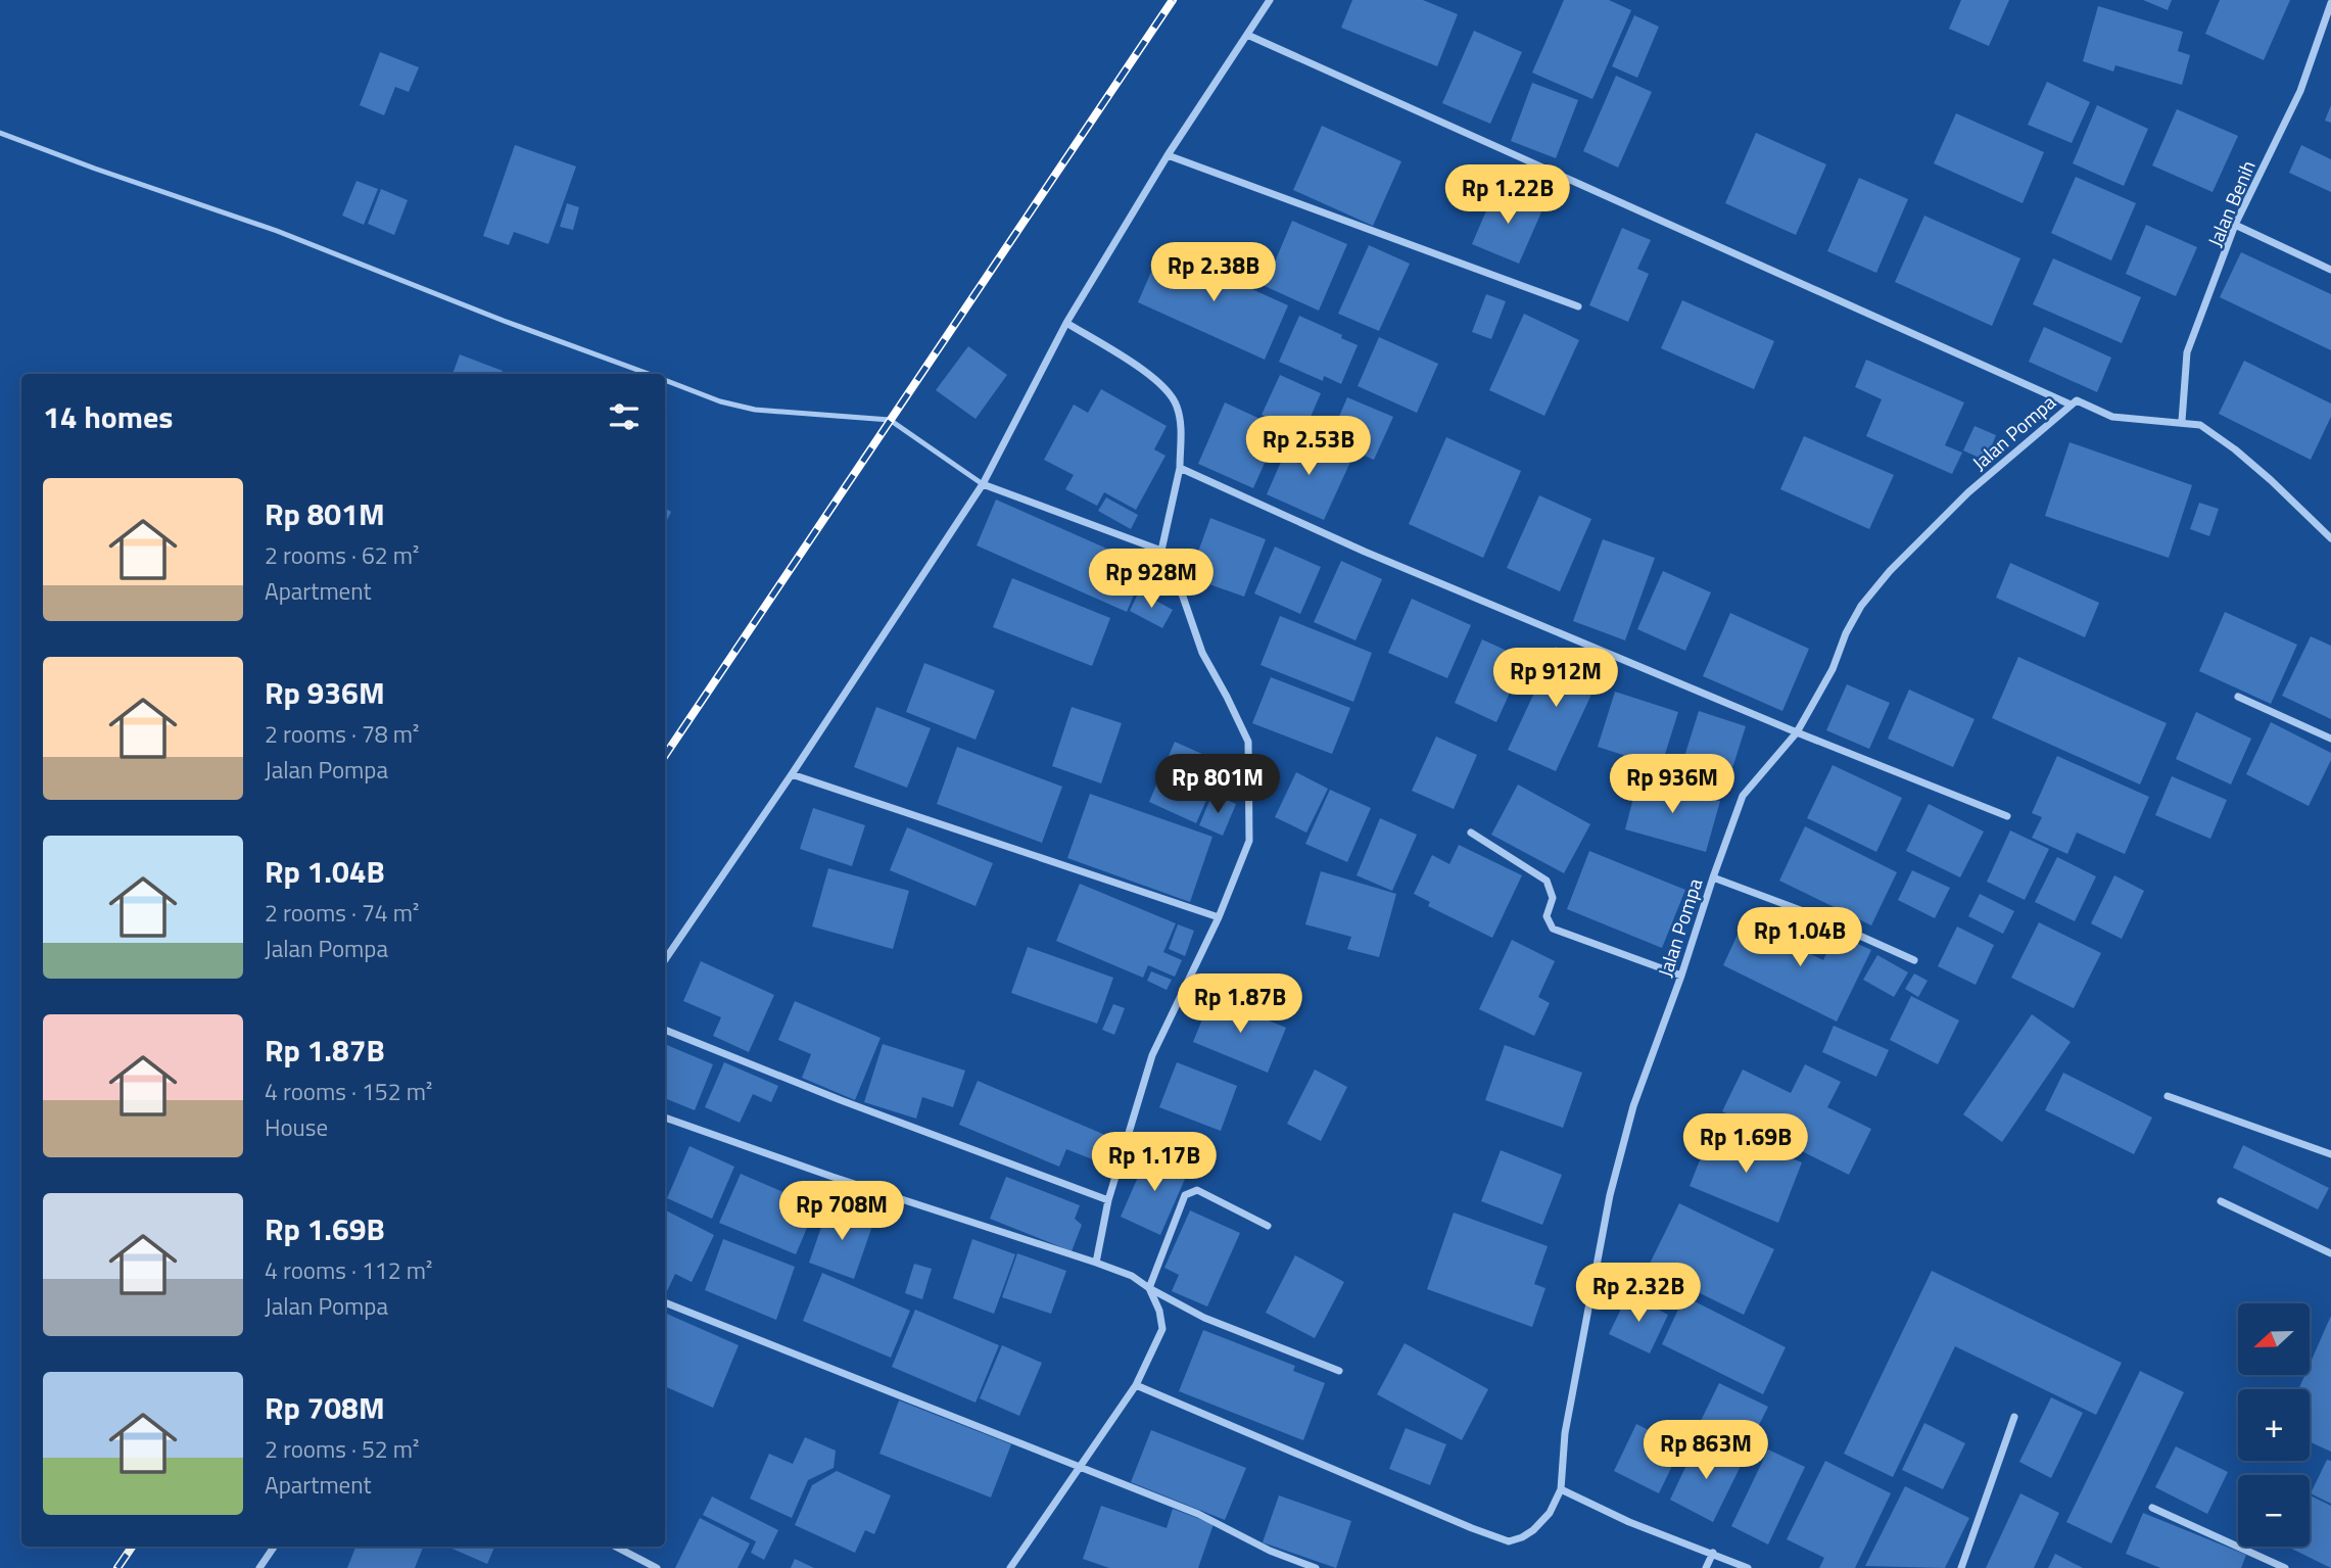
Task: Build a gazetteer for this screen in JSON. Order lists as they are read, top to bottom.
{
  "streets": {
    "street": ["Jalan Benih", "Jalan Pompa"]
  },
  "crossings": [
    ["Jalan Benih", "Jalan Pompa"]
  ],
  "north": "left",
  "page": {
    "price": [
      "Rp 1.22B",
      "Rp 2.38B",
      "Rp 2.53B",
      "Rp 928M",
      "Rp 912M",
      "Rp 801M",
      "Rp 936M",
      "Rp 1.04B",
      "Rp 1.87B",
      "Rp 1.69B",
      "Rp 1.17B",
      "Rp 708M",
      "Rp 2.32B",
      "Rp 863M"
    ],
    "heading": "14 homes",
    "list": [
      {
        "name": "Rp 801M",
        "note": "2 rooms · 62 m² · Apartment"
      },
      {
        "name": "Rp 936M",
        "note": "2 rooms · 78 m² · Jalan Pompa"
      },
      {
        "name": "Rp 1.04B",
        "note": "2 rooms · 74 m² · Jalan Pompa"
      },
      {
        "name": "Rp 1.87B",
        "note": "4 rooms · 152 m² · House"
      },
      {
        "name": "Rp 1.69B",
        "note": "4 rooms · 112 m² · Jalan Pompa"
      },
      {
        "name": "Rp 708M",
        "note": "2 rooms · 52 m² · Apartment"
      }
    ],
    "map_buttons": ["+", "−"]
  }
}
